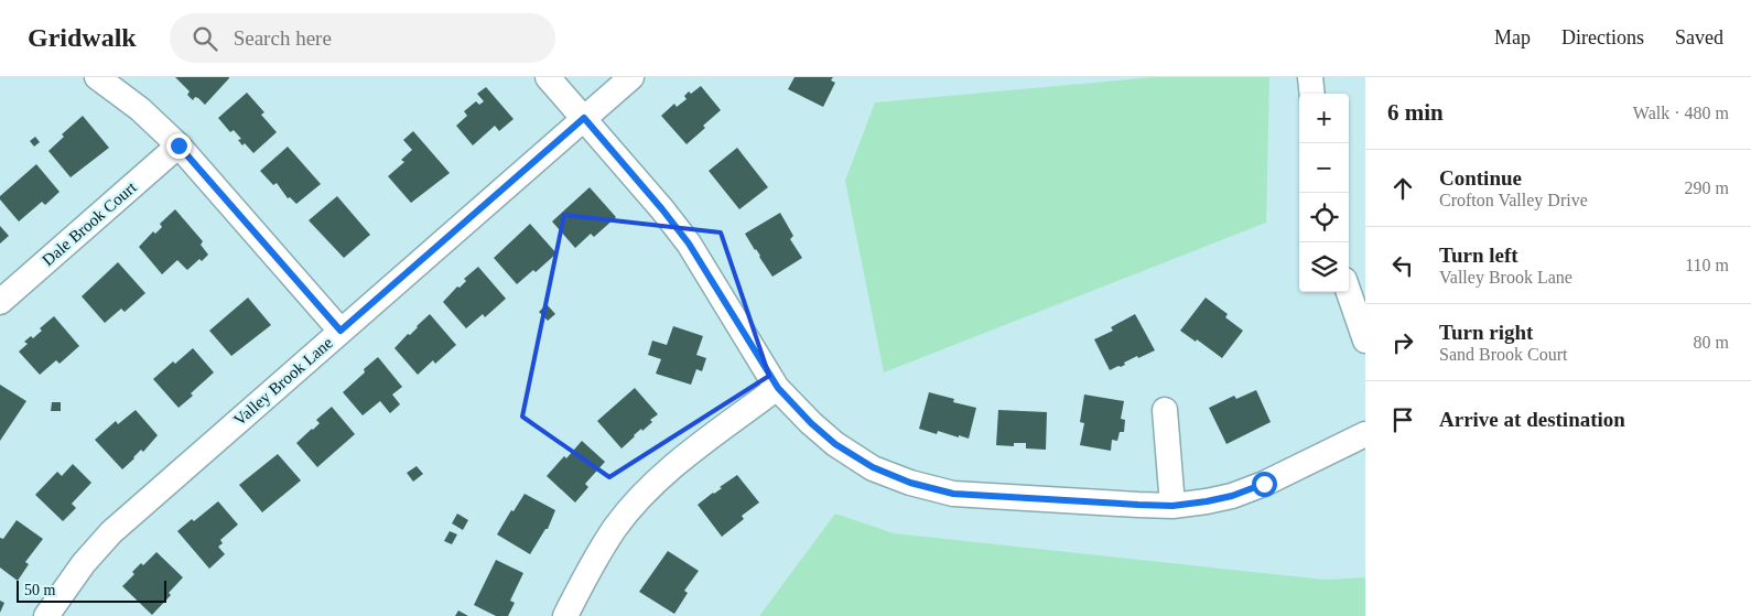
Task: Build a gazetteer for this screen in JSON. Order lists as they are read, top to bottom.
{
  "streets": {
    "street": ["Dale Brook Court", "Valley Brook Lane"]
  },
  "scale_bar": "50 m",
  "page": {
    "header": "Gridwalk",
    "search": "Search here",
    "nav": ["Map", "Directions", "Saved"],
    "heading": ["6 min", "Walk · 480 m"],
    "map_buttons": ["+", "−"],
    "list": [
      ["Continue", "Crofton Valley Drive", "290 m"],
      ["Turn left", "Valley Brook Lane", "110 m"],
      ["Turn right", "Sand Brook Court", "80 m"],
      "Arrive at destination"
    ],
    "scale": "50 m"
  }
}
